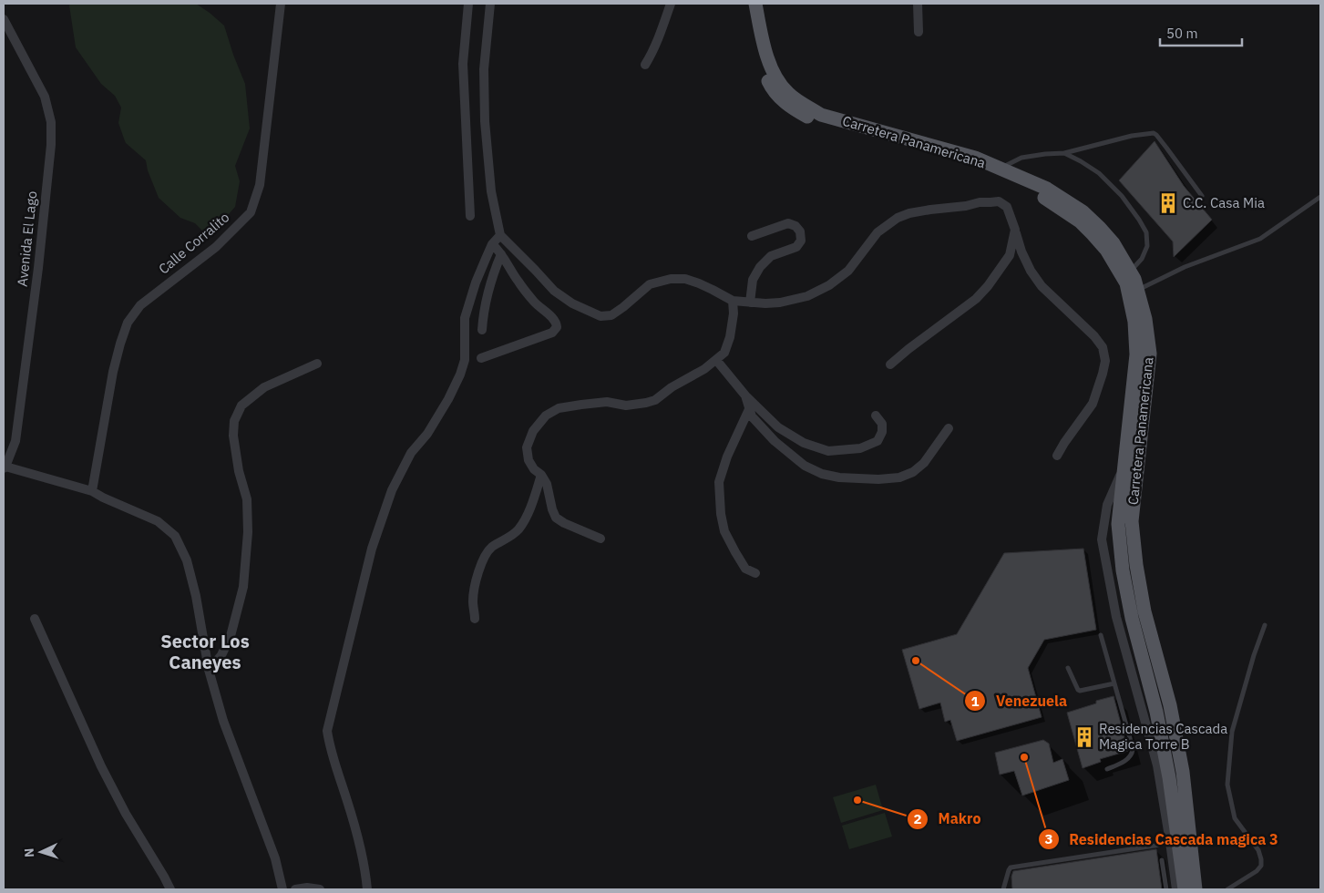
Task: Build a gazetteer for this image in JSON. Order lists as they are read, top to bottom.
{
  "streets": {
    "main road": ["Carretera Panamericana"],
    "street": ["Avenida El Lago", "Calle Corralito"]
  },
  "districts": ["Sector Los Caneyes"],
  "places": {
    "building": ["C.C. Casa Mia", "Residencias Cascada Magica Torre B"],
    "other": ["Venezuela", "Residencias Cascada magica 3", "Makro"]
  },
  "scale_bar": "50 m",
  "north": "left"
}
